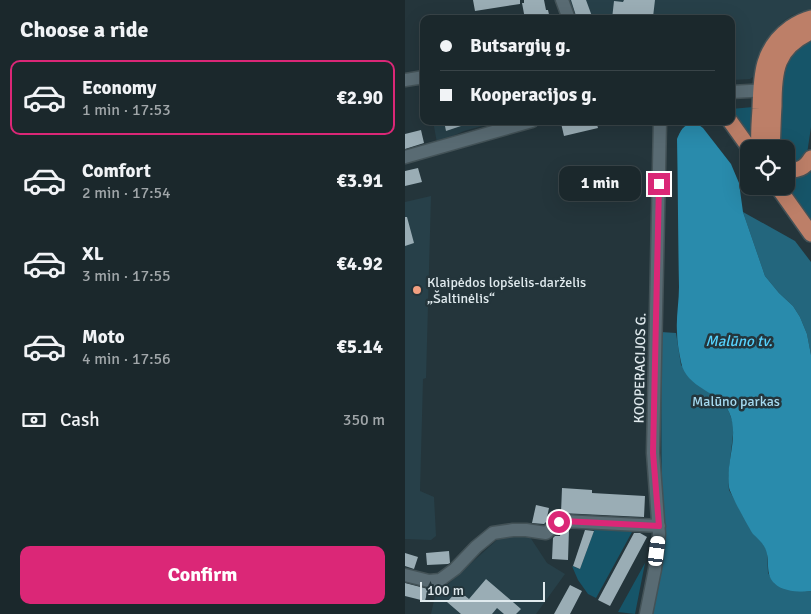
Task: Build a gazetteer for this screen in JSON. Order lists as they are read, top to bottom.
{
  "streets": {
    "street": ["KOOPERACIJOS G."]
  },
  "water": ["Malūno tv."],
  "parks": ["Malūno parkas"],
  "places": ["Klaipėdos lopšelis-darželis „Šaltinėlis“"],
  "scale_bar": "100 m",
  "page": {
    "heading": "Choose a ride",
    "banner": ["Butsargių g.", "Kooperacijos g."],
    "list": [
      {
        "name": "Economy",
        "note": "1 min · 17:53",
        "value": "€2.90"
      },
      {
        "name": "Comfort",
        "note": "2 min · 17:54",
        "value": "€3.91"
      },
      {
        "name": "XL",
        "note": "3 min · 17:55",
        "value": "€4.92"
      },
      {
        "name": "Moto",
        "note": "4 min · 17:56",
        "value": "€5.14"
      }
    ],
    "bubble": "1 min",
    "pay": ["Cash", "350 m"],
    "buttons": "Confirm",
    "scale": "100 m"
  }
}
